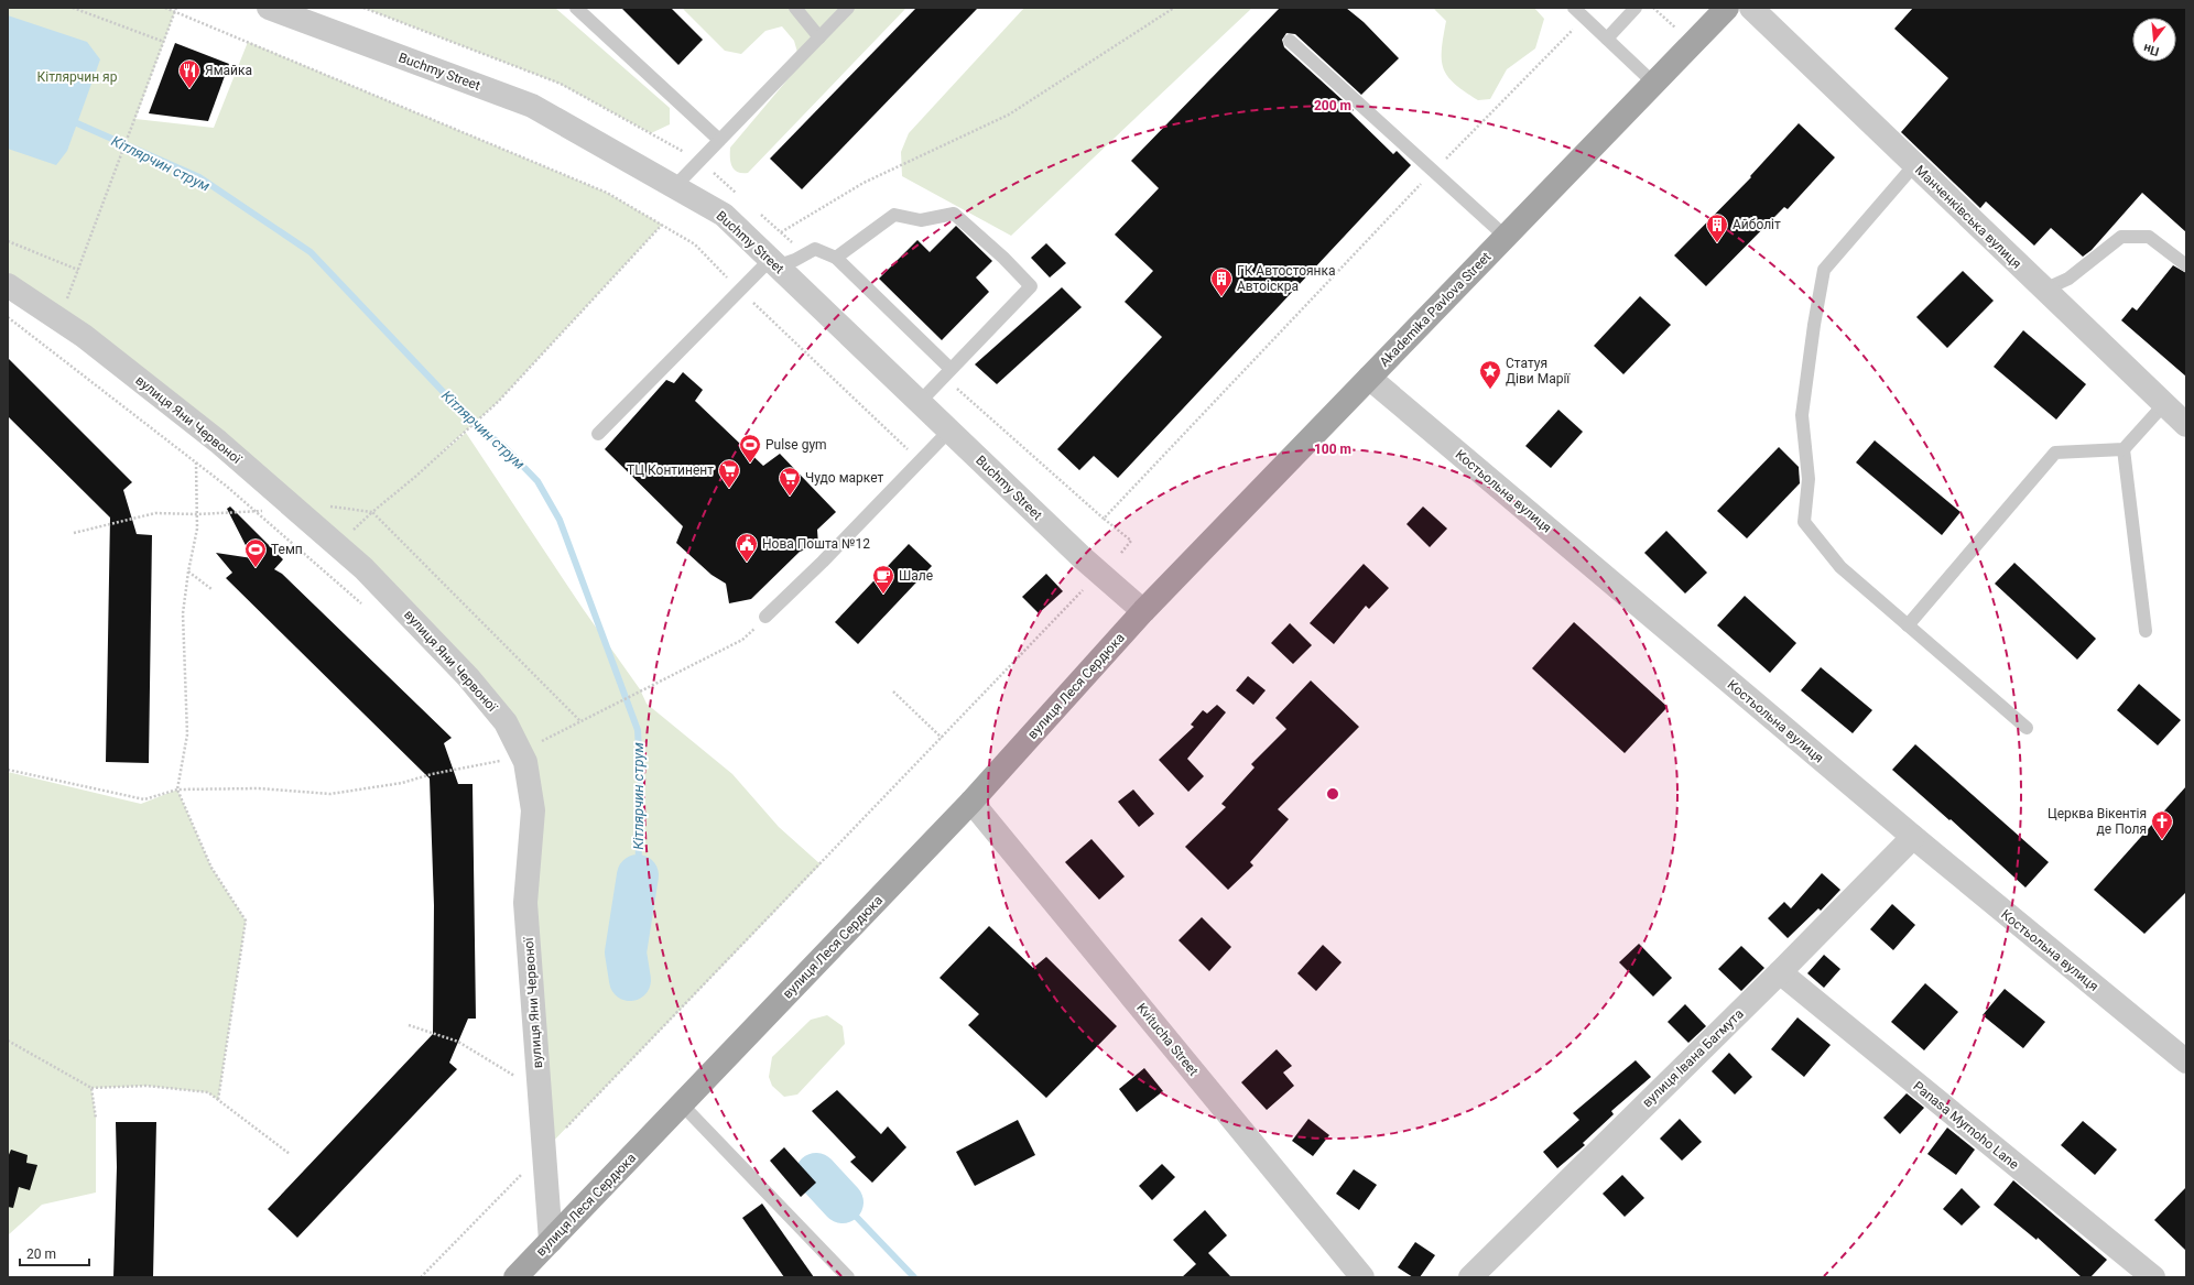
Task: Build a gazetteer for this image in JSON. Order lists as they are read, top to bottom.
{
  "streets": {
    "main road": ["Akademika Pavlova Street", "вулиця Леся Сердюка"],
    "street": [
      "Buchmy Street",
      "Манченківська вулиця",
      "вулиця Яни Червоної",
      "Костьольна вулиця",
      "Kvitucha Street",
      "вулиця Івана Багмута",
      "Panasa Myrnoho Lane"
    ]
  },
  "crossings": [
    ["Buchmy Street", "Akademika Pavlova Street"],
    ["Buchmy Street", "вулиця Леся Сердюка"],
    ["Akademika Pavlova Street", "Костьольна вулиця"],
    ["Akademika Pavlova Street", "вулиця Леся Сердюка"],
    ["вулиця Яни Червоної", "вулиця Леся Сердюка"],
    ["Костьольна вулиця", "вулиця Івана Багмута"],
    ["вулиця Леся Сердюка", "Kvitucha Street"],
    ["вулиця Івана Багмута", "Panasa Myrnoho Lane"]
  ],
  "water": ["Кітлярчин струм"],
  "parks": ["Кітлярчин яр"],
  "places": {
    "restaurant": ["Ямайка"],
    "building": ["Айболіт", "ГК Автостоянка Автоіскра"],
    "place": ["Статуя Діви Марії"],
    "sports": ["Pulse gym", "Темп"],
    "supermarket": ["ТЦ Континент", "Чудо маркет"],
    "public building": ["Нова Пошта №12"],
    "cafe": ["Шале"],
    "church": ["Церква Вікентія де Поля"]
  },
  "scale_bar": "20 m",
  "north": "bottom",
  "rings": ["200 m", "100 m"]
}
